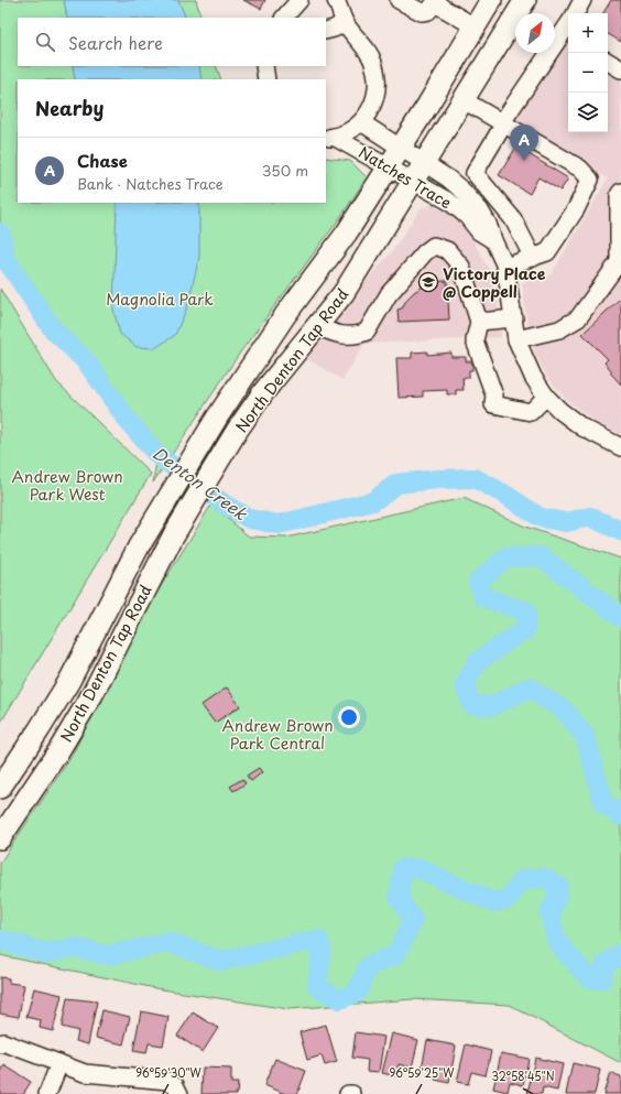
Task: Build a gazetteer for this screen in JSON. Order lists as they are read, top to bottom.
{
  "streets": {
    "main road": ["North Denton Tap Road"],
    "street": ["Natches Trace"]
  },
  "crossings": [
    ["Natches Trace", "North Denton Tap Road"]
  ],
  "water": ["Denton Creek"],
  "parks": ["Magnolia Park", "Andrew Brown Park West", "Andrew Brown Park Central"],
  "places": {
    "school or university": ["Victory Place @ Coppell"]
  },
  "north": "top right",
  "page": {
    "map_buttons": ["+", "−"],
    "search": "Search here",
    "heading": "Nearby",
    "pins": "A",
    "list": [
      {
        "mark": "A",
        "name": "Chase",
        "note": "Bank · Natches Trace",
        "value": "350 m"
      }
    ]
  },
  "coordinates": ["96°59'30\"W", "96°59'25\"W", "32°58'45\"N"]
}
